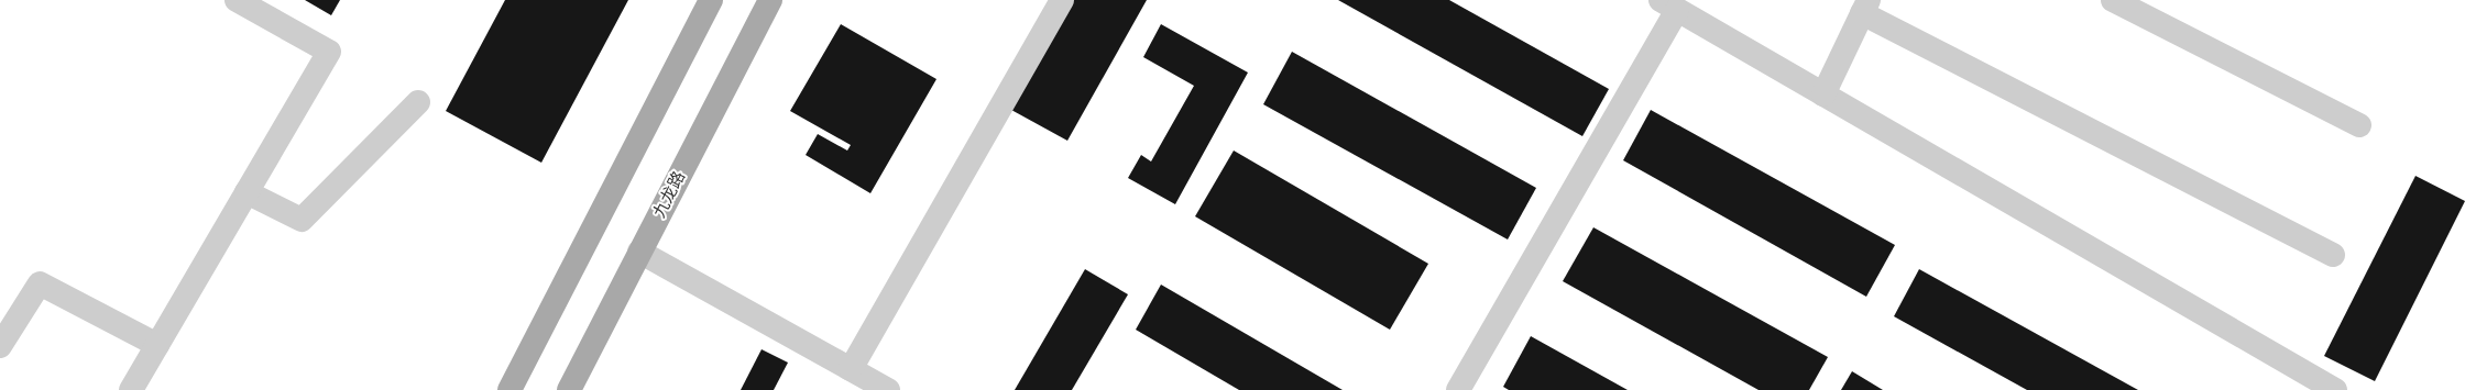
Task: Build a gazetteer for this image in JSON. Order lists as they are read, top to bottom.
{
  "streets": {
    "main road": ["九龙路"]
  }
}
